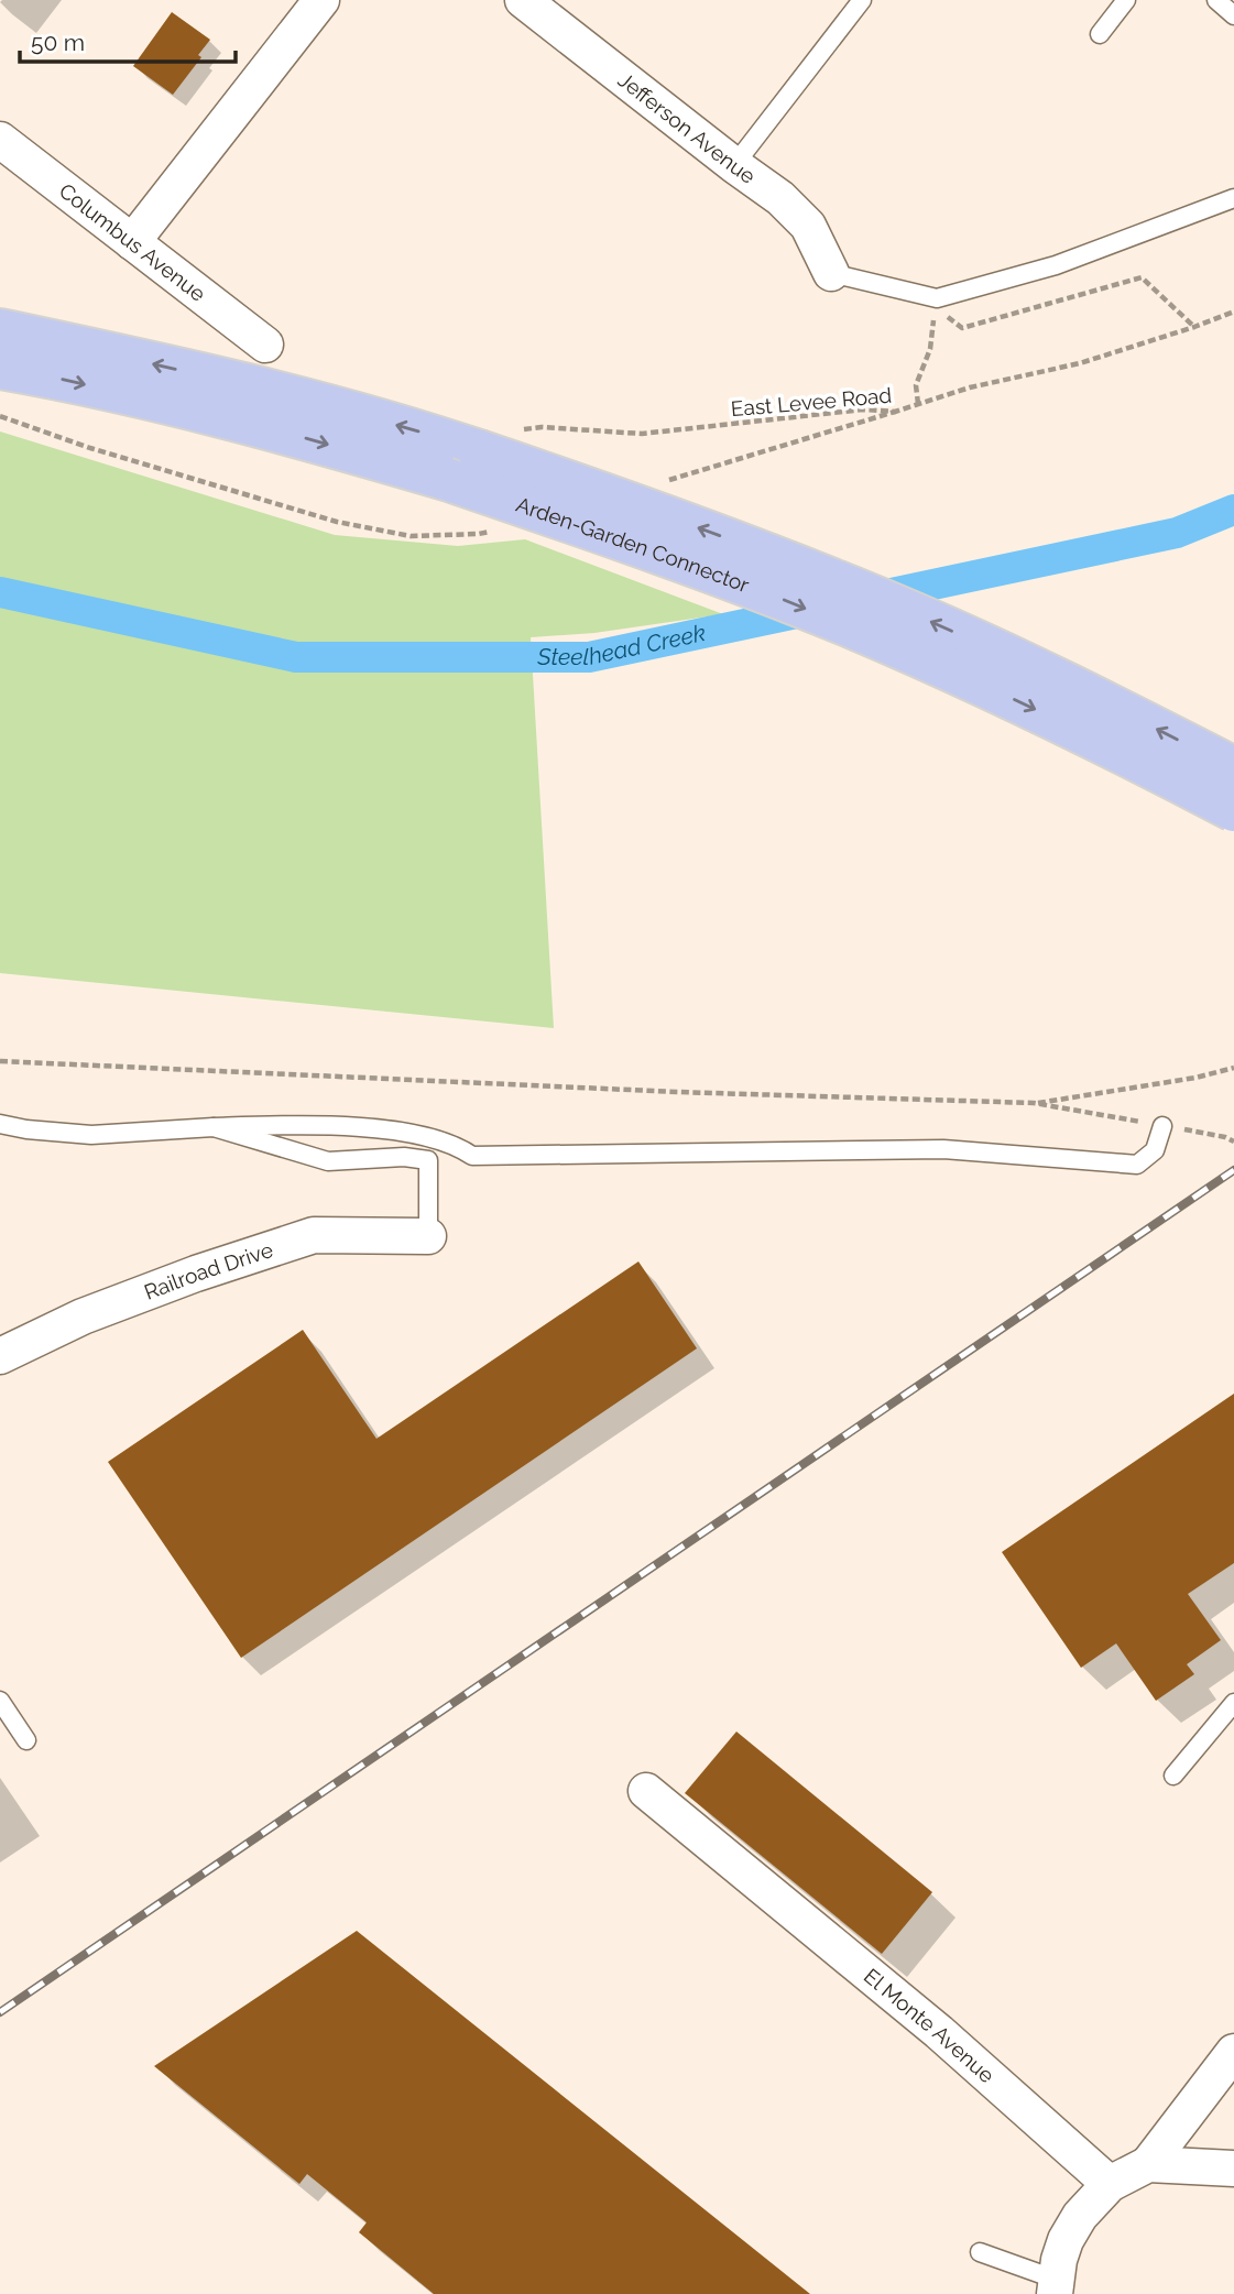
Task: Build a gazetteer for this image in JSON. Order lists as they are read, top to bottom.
{
  "streets": {
    "main road": ["Arden-Garden Connector"],
    "street": [
      "Jefferson Avenue",
      "Columbus Avenue",
      "Railroad Drive",
      "El Monte Avenue"
    ],
    "path": ["East Levee Road"]
  },
  "crossings": [
    ["East Levee Road", "Arden-Garden Connector"]
  ],
  "water": ["Steelhead Creek"],
  "scale_bar": "50 m"
}
